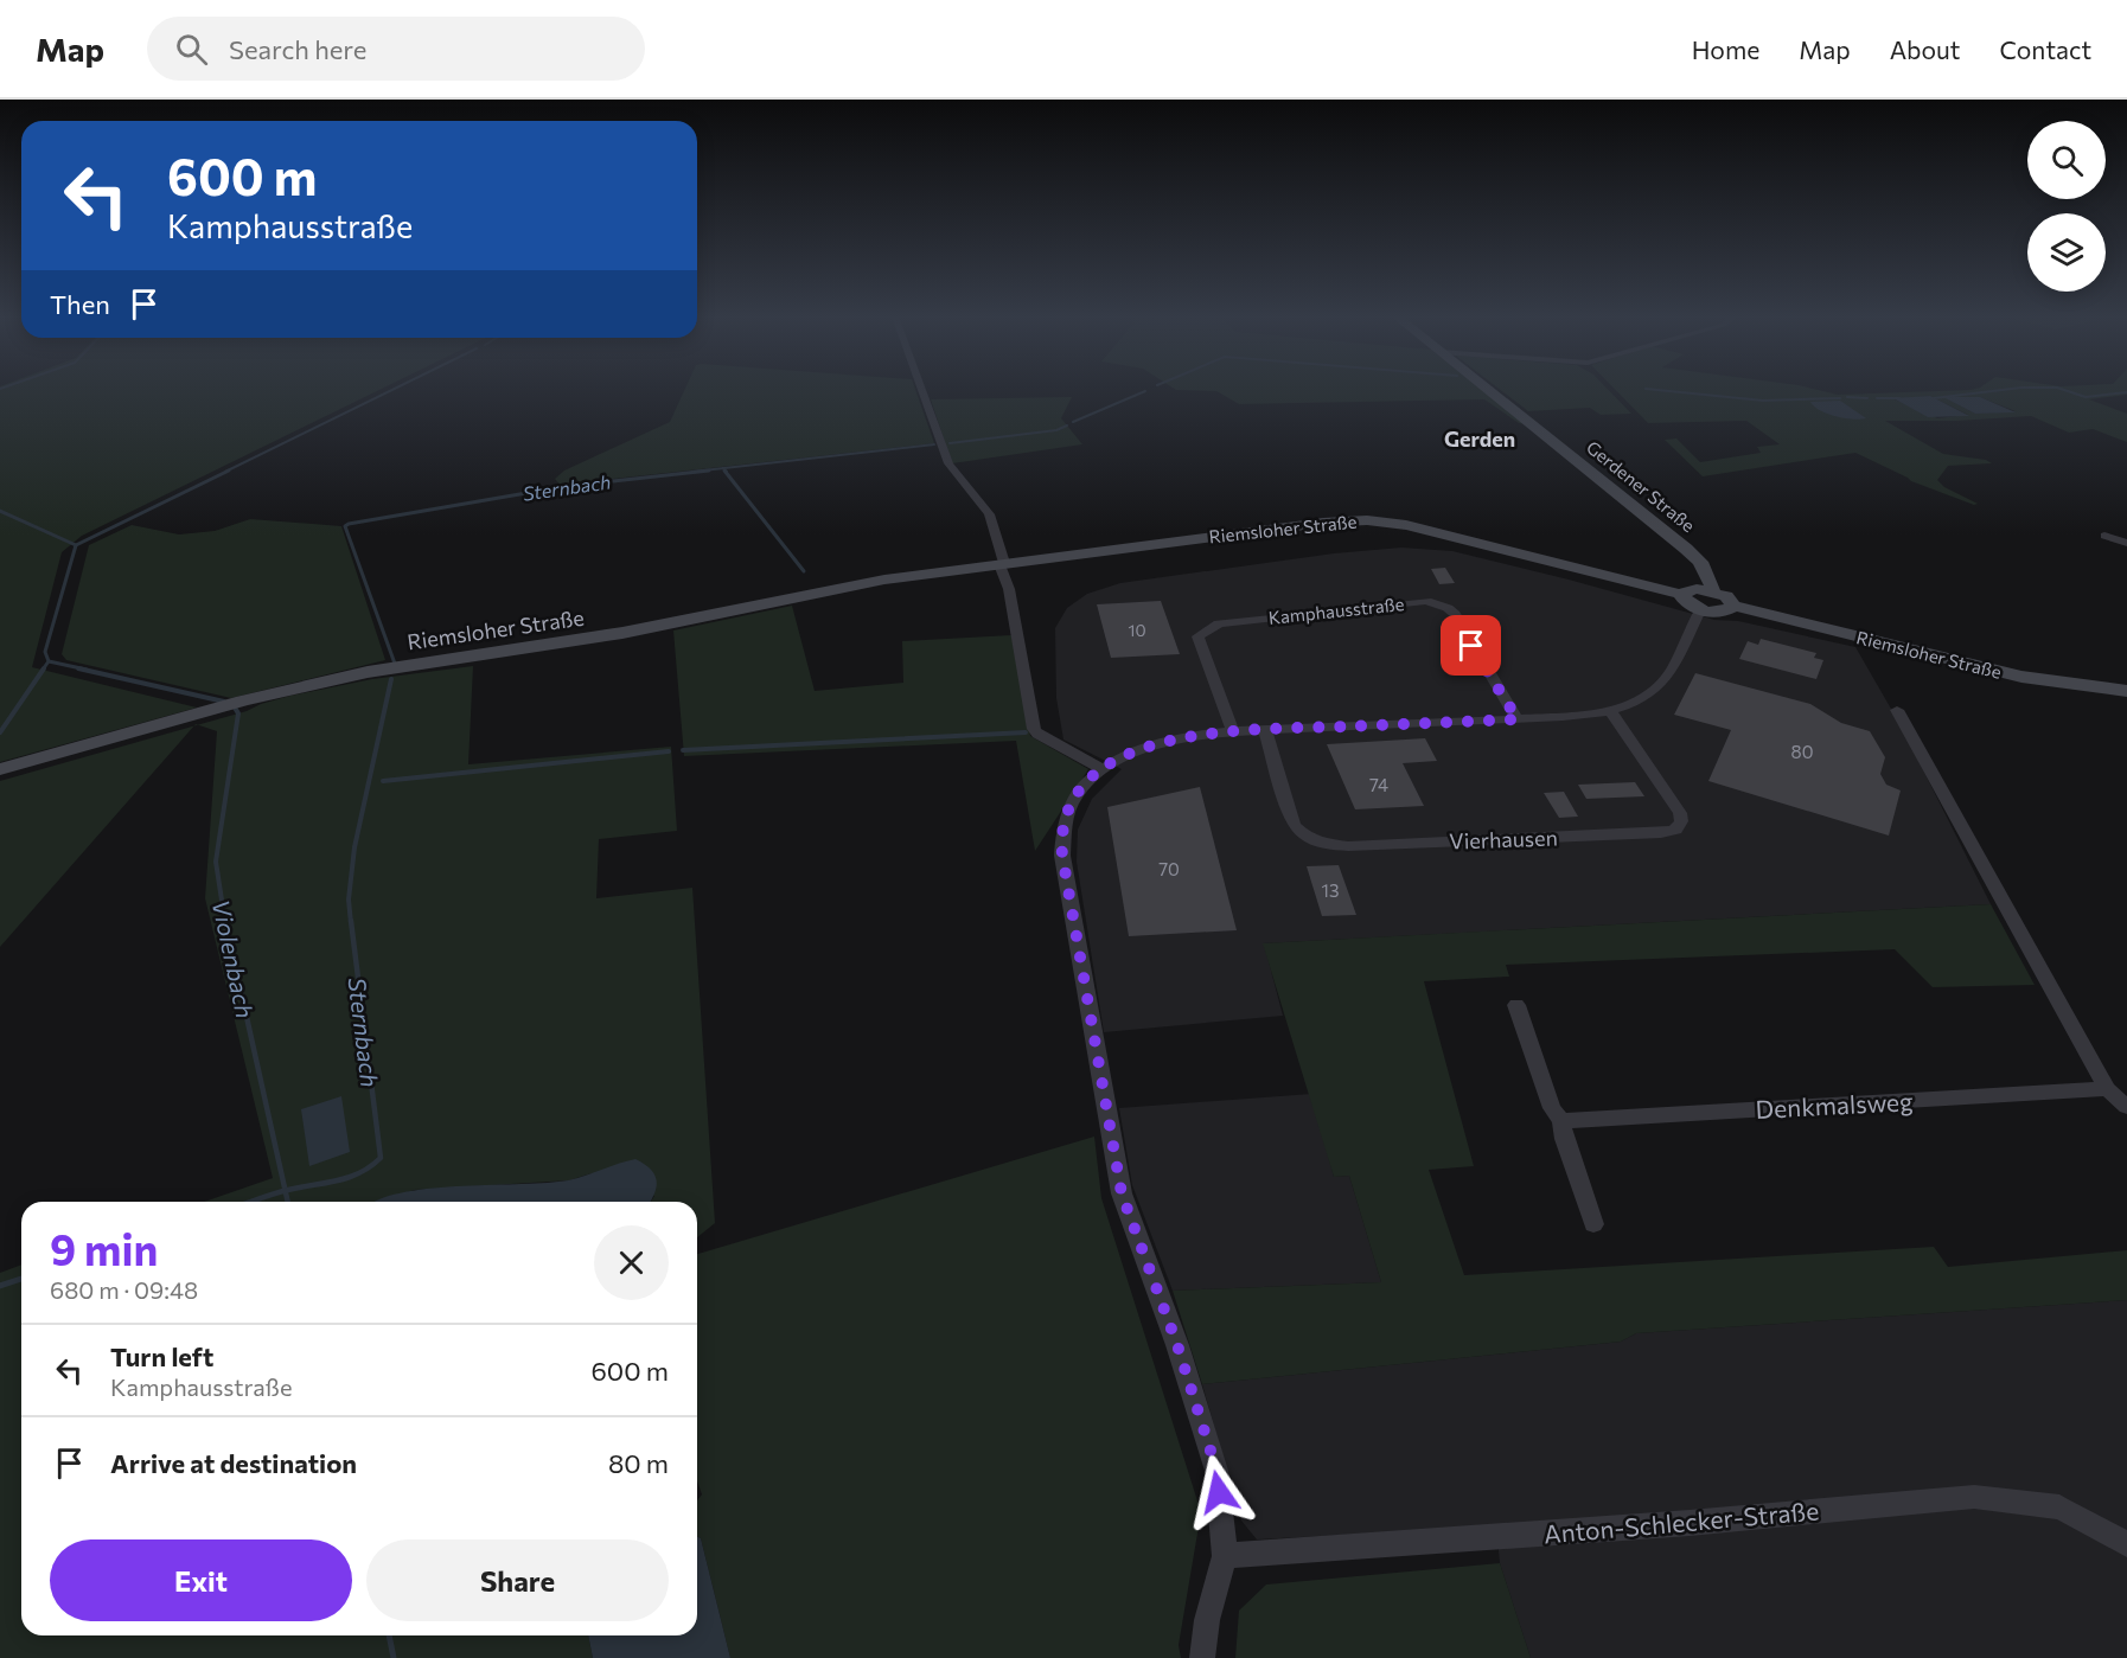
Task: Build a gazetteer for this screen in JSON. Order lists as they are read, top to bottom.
{
  "streets": {
    "main road": ["Gerdener Straße", "Riemsloher Straße"],
    "street": [
      "Kamphausstraße",
      "Vierhausen",
      "Denkmalsweg",
      "Anton-Schlecker-Straße"
    ]
  },
  "districts": ["Gerden"],
  "water": ["Sternbach", "Violenbach"],
  "house_numbers": [
    "10",
    "80",
    "74",
    "70",
    "13"
  ],
  "page": {
    "header": "Map",
    "search": "Search here",
    "nav": [
      "Home",
      "Map",
      "About",
      "Contact"
    ],
    "turn": ["600 m", "Kamphausstraße"],
    "then": "Then",
    "heading": ["9 min", "680 m · 09:48"],
    "list": [
      {
        "name": "Turn left",
        "note": "Kamphausstraße",
        "value": "600 m"
      },
      {
        "name": "Arrive at destination",
        "value": "80 m"
      }
    ],
    "buttons": ["Exit", "Share"]
  }
}
